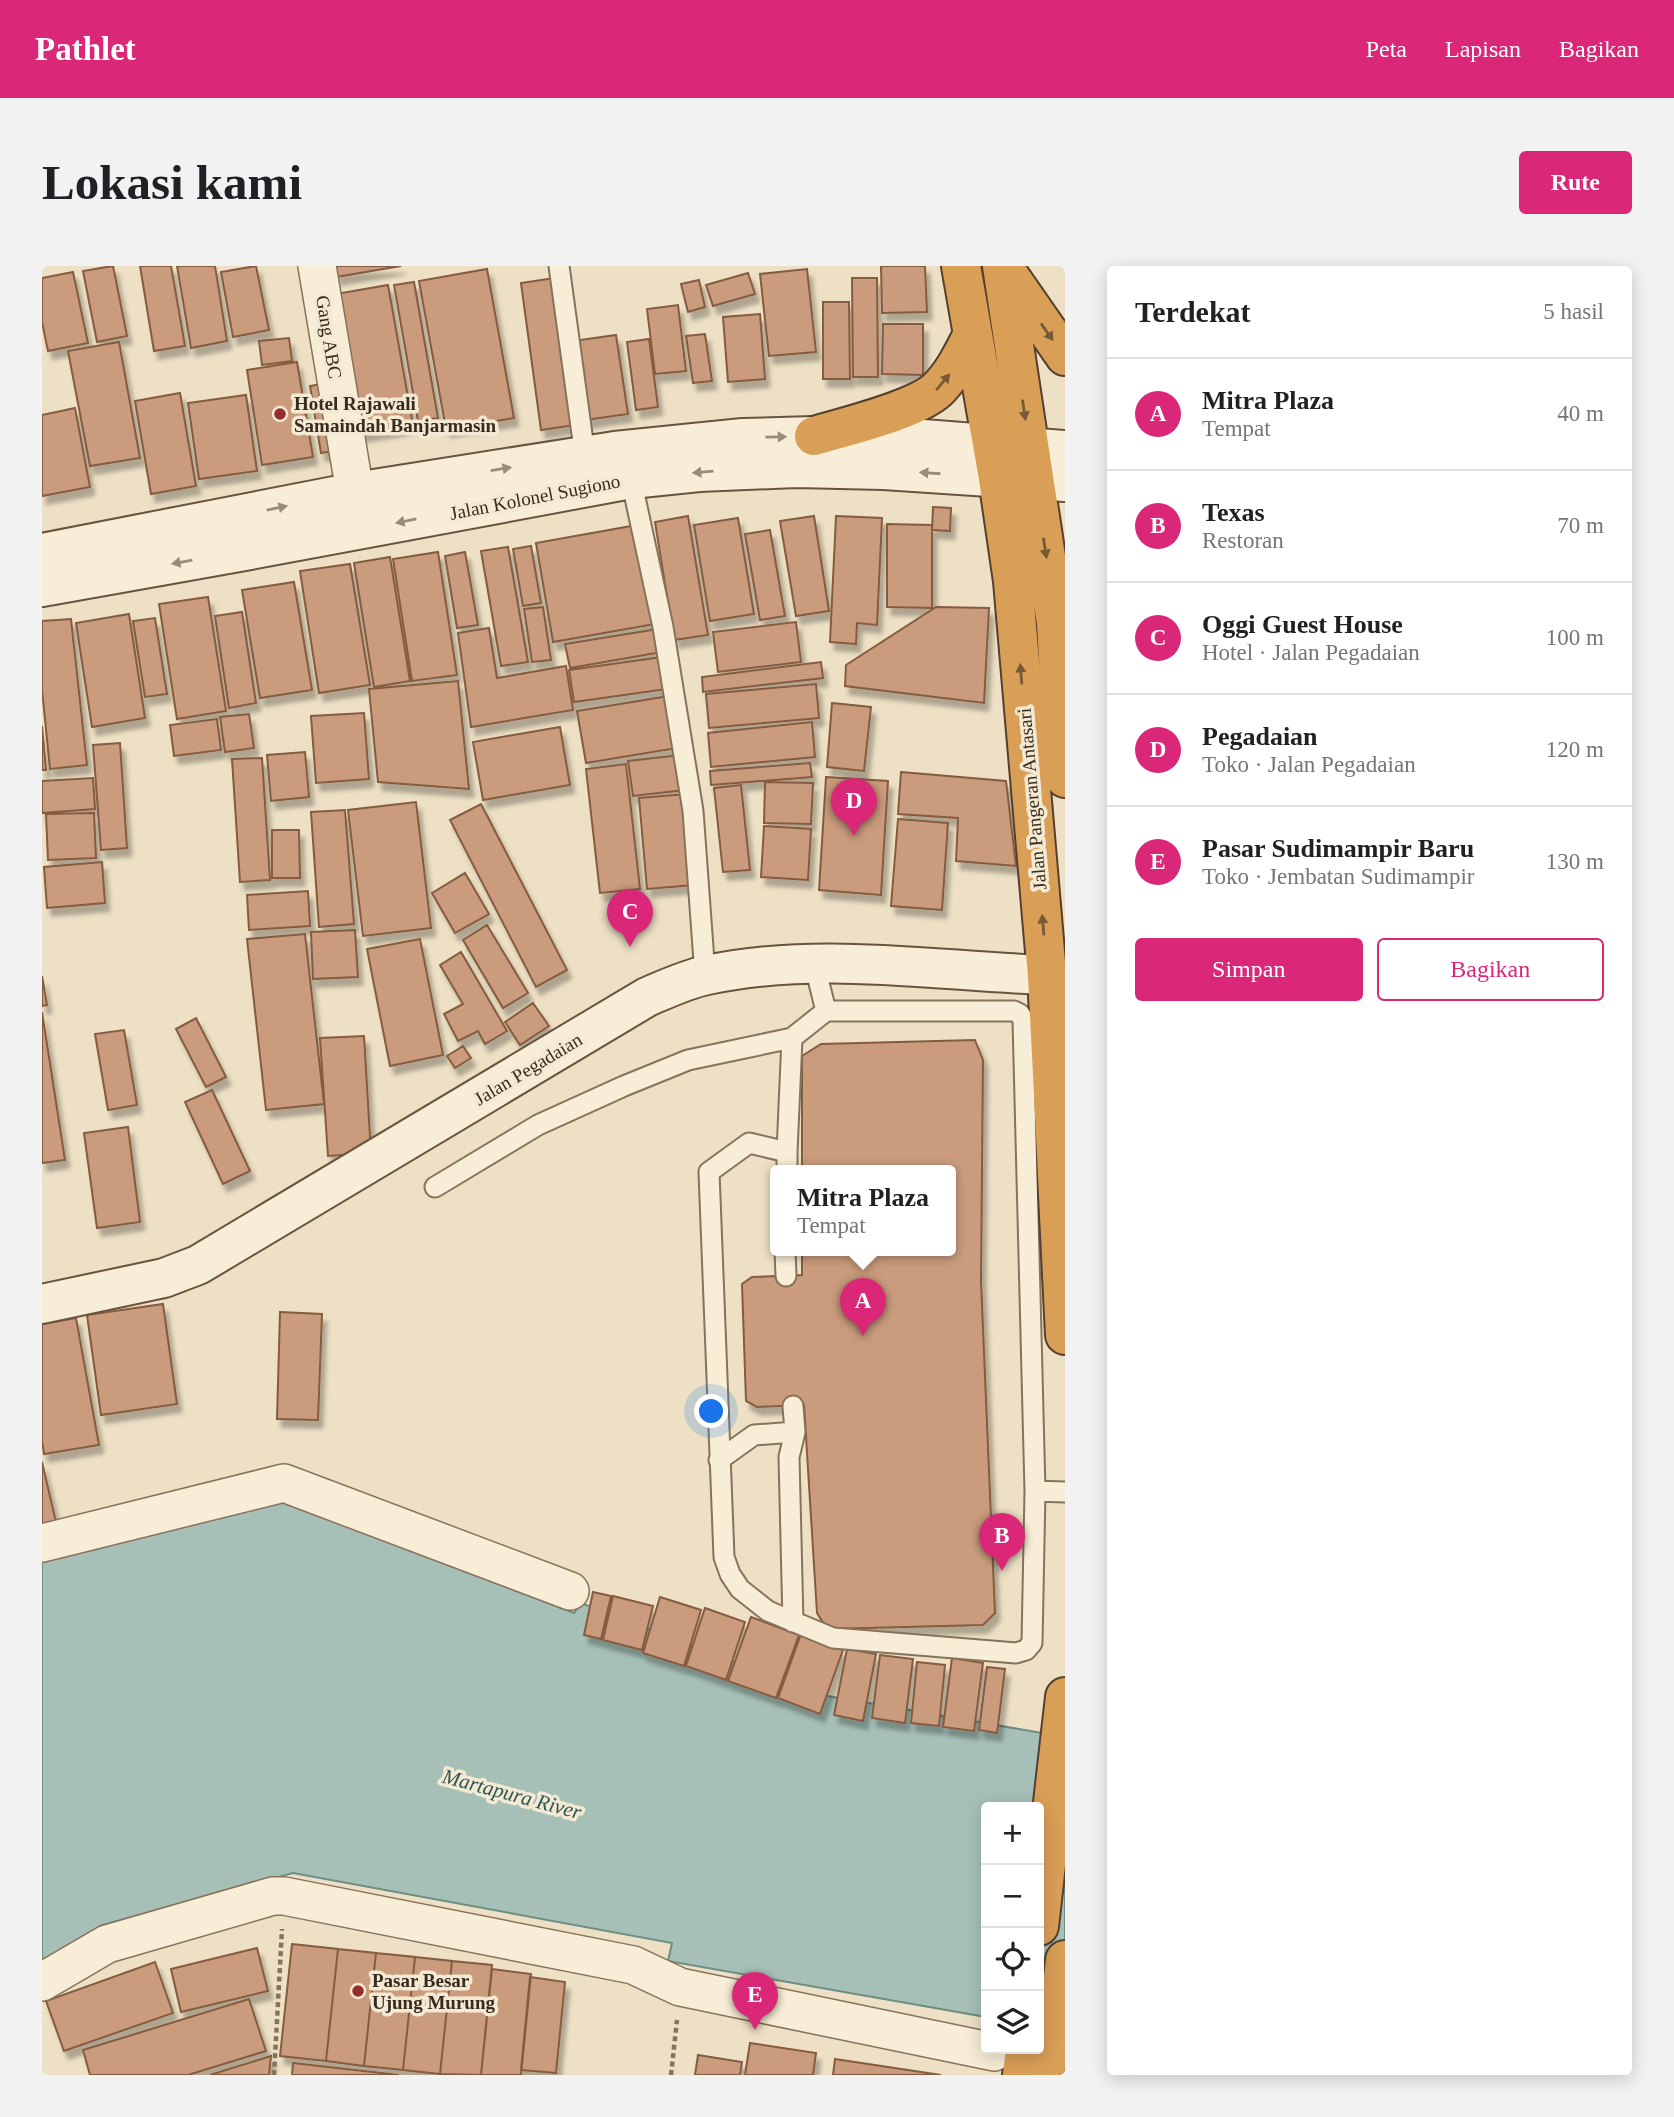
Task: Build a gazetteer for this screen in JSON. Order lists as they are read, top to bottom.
{
  "streets": {
    "highway": ["Jalan Pangeran Antasari"],
    "main road": ["Jalan Kolonel Sugiono", "Jalan Pegadaian"],
    "street": ["Gang ABC"]
  },
  "crossings": [
    ["Gang ABC", "Jalan Kolonel Sugiono"],
    ["Jalan Kolonel Sugiono", "Jalan Pangeran Antasari"],
    ["Jalan Pangeran Antasari", "Jalan Pegadaian"]
  ],
  "water": ["Martapura River"],
  "places": ["Hotel Rajawali Samaindah Banjarmasin", "Pasar Besar Ujung Murung"],
  "page": {
    "header": "Pathlet",
    "nav": ["Peta", "Lapisan", "Bagikan"],
    "buttons": [
      "Rute",
      ["Simpan", "Bagikan"]
    ],
    "title": "Lokasi kami",
    "heading": ["Terdekat", "5 hasil"],
    "list": [
      {
        "mark": "A",
        "name": "Mitra Plaza",
        "note": "Tempat",
        "value": "40 m"
      },
      {
        "mark": "B",
        "name": "Texas",
        "note": "Restoran",
        "value": "70 m"
      },
      {
        "mark": "C",
        "name": "Oggi Guest House",
        "note": "Hotel · Jalan Pegadaian",
        "value": "100 m"
      },
      {
        "mark": "D",
        "name": "Pegadaian",
        "note": "Toko · Jalan Pegadaian",
        "value": "120 m"
      },
      {
        "mark": "E",
        "name": "Pasar Sudimampir Baru",
        "note": "Toko · Jembatan Sudimampir",
        "value": "130 m"
      }
    ],
    "pins": [
      "D",
      "C",
      "A",
      "B",
      "E"
    ],
    "popup": ["Mitra Plaza", "Tempat"],
    "map_buttons": ["+", "−"]
  }
}
